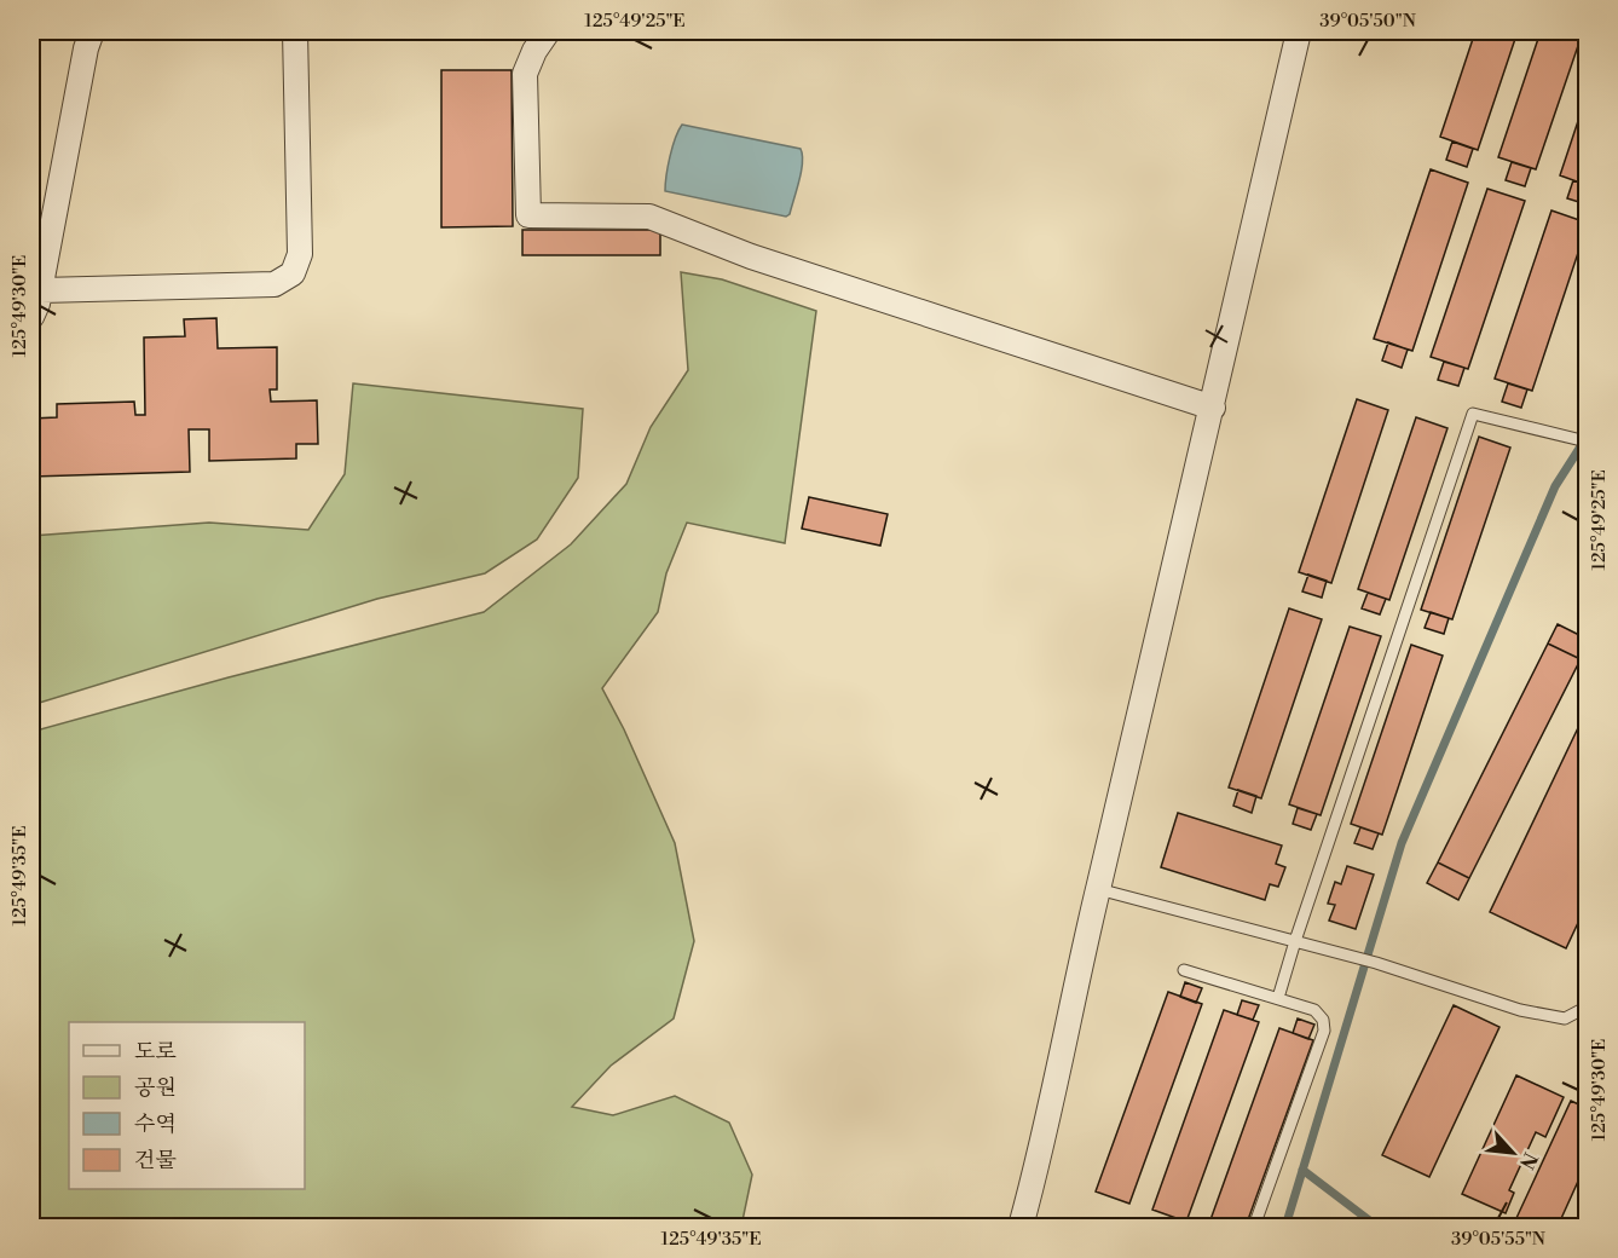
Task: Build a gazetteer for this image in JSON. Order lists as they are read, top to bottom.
{
  "legend": [
    "도로",
    "공원",
    "수역",
    "건물"
  ],
  "north": "bottom right",
  "coordinates": [
    "125°49'25\"E",
    "39°05'50\"N",
    "125°49'30\"E",
    "125°49'35\"E",
    "39°05'55\"N"
  ]
}
